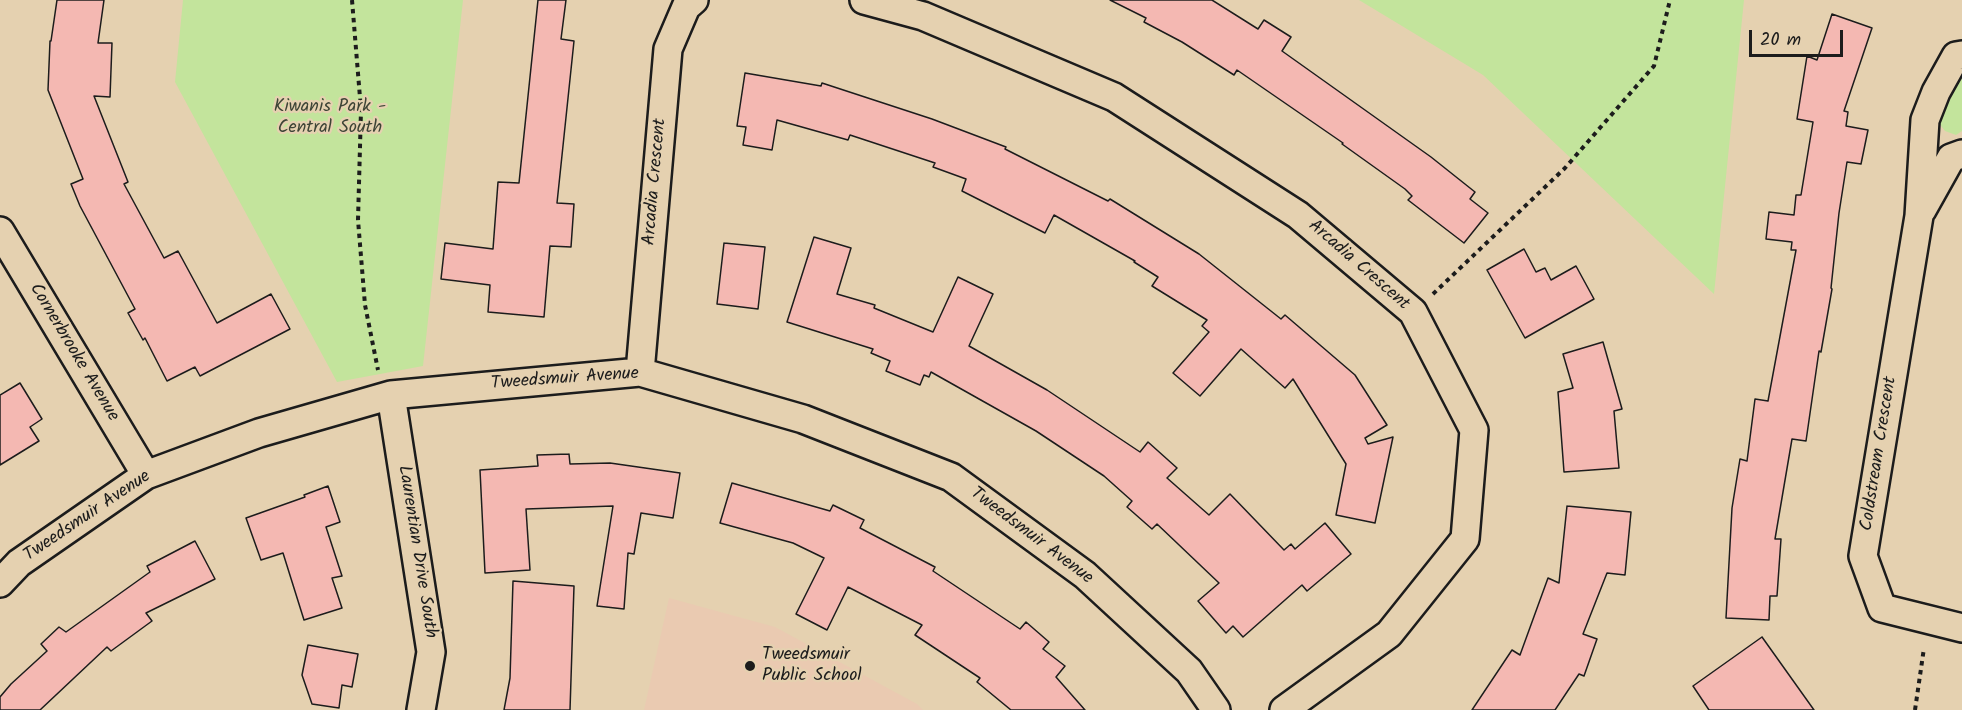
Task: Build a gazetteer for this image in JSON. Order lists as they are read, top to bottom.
{
  "streets": {
    "street": [
      "Arcadia Crescent",
      "Cornerbrooke Avenue",
      "Tweedsmuir Avenue",
      "Coldstream Crescent",
      "Laurentian Drive South"
    ]
  },
  "crossings": [
    ["Arcadia Crescent", "Tweedsmuir Avenue"],
    ["Cornerbrooke Avenue", "Tweedsmuir Avenue"],
    ["Tweedsmuir Avenue", "Laurentian Drive South"]
  ],
  "parks": ["Kiwanis Park - Central South"],
  "places": ["Tweedsmuir Public School"],
  "scale_bar": "20 m"
}
